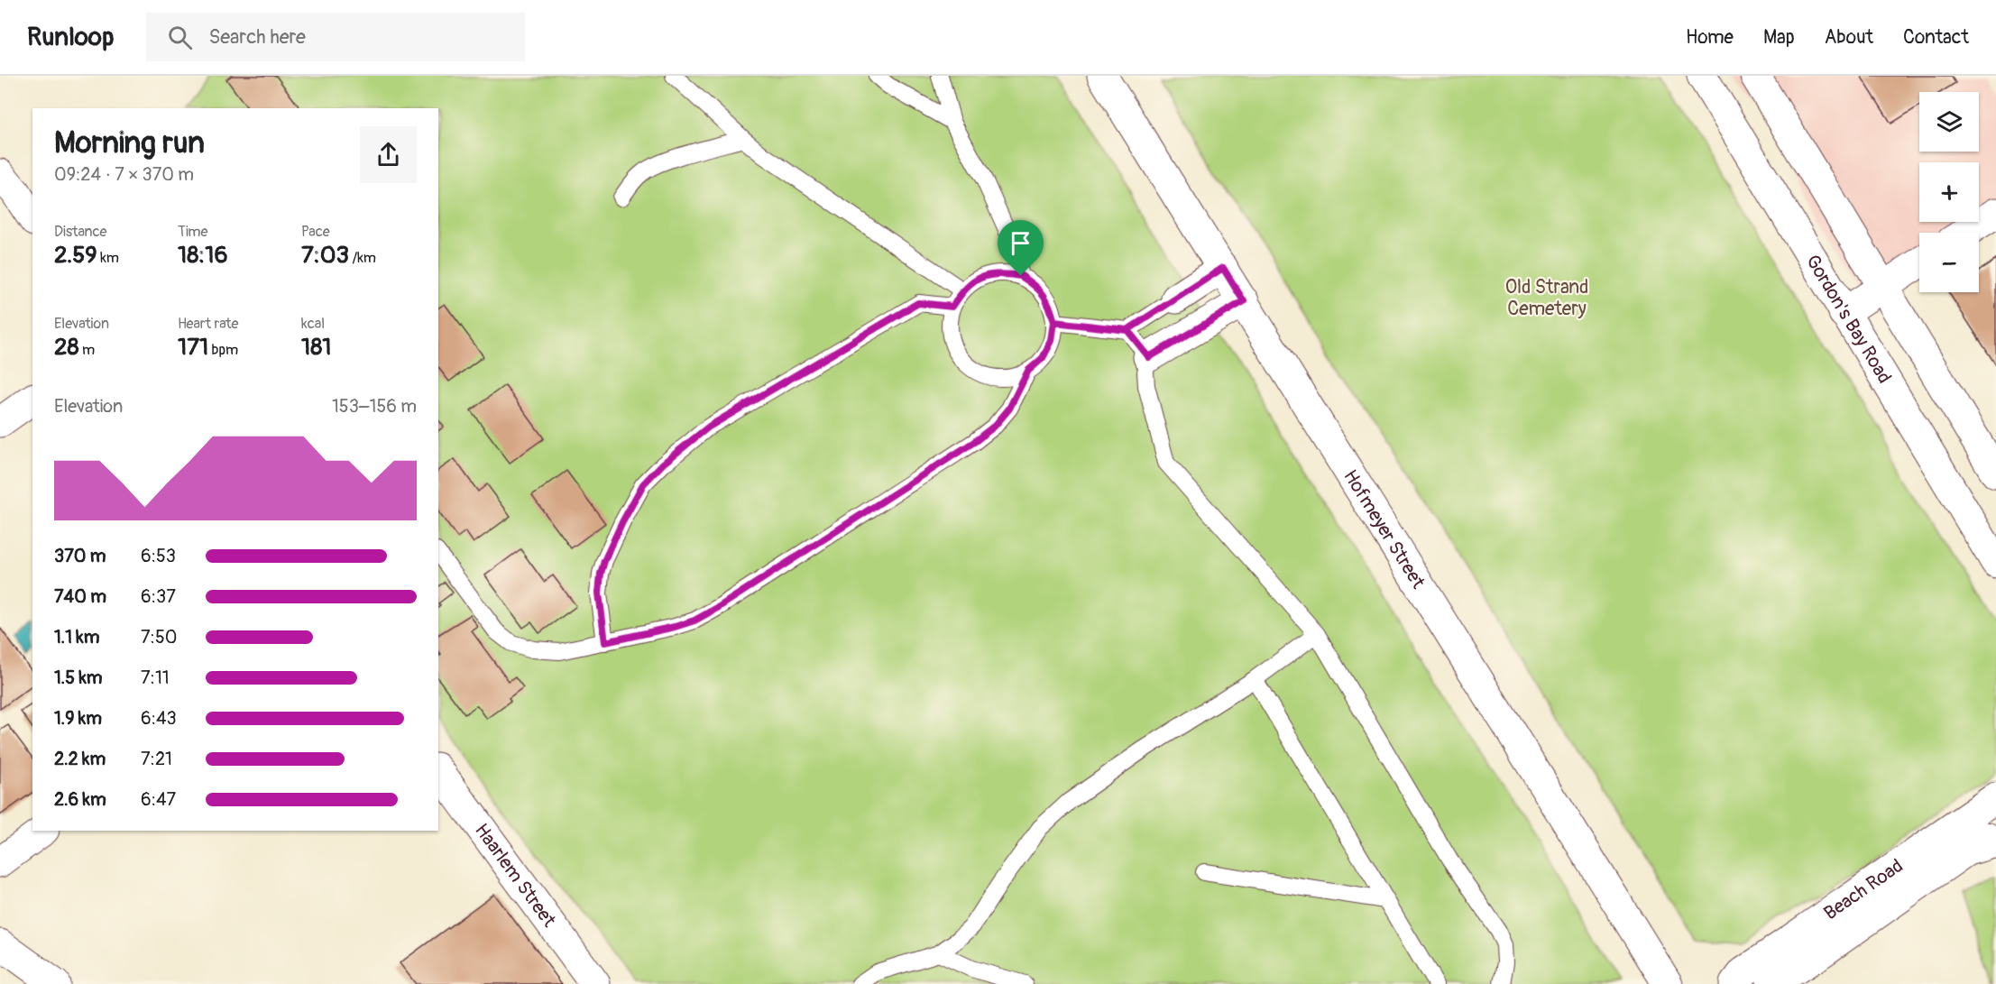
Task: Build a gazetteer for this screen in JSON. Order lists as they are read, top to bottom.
{
  "streets": {
    "street": [
      "Gordon's Bay Road",
      "Hofmeyer Street",
      "Haarlem Street",
      "Beach Road"
    ]
  },
  "parks": ["Old Strand Cemetery"],
  "page": {
    "header": "Runloop",
    "search": "Search here",
    "nav": [
      "Home",
      "Map",
      "About",
      "Contact"
    ],
    "map_buttons": ["+", "−"],
    "heading": ["Morning run", "09:24 · 7 × 370 m"],
    "stats": [
      ["Distance", "2.59 km"],
      ["Time", "18:16"],
      ["Pace", "7:03 /km"],
      ["Elevation", "28 m"],
      ["Heart rate", "171 bpm"],
      ["kcal", "181"]
    ],
    "chart": ["Elevation", "153–156 m"],
    "list": [
      {
        "name": "370 m",
        "note": "6:53"
      },
      {
        "name": "740 m",
        "note": "6:37"
      },
      {
        "name": "1.1 km",
        "note": "7:50"
      },
      {
        "name": "1.5 km",
        "note": "7:11"
      },
      {
        "name": "1.9 km",
        "note": "6:43"
      },
      {
        "name": "2.2 km",
        "note": "7:21"
      },
      {
        "name": "2.6 km",
        "note": "6:47"
      }
    ]
  }
}
